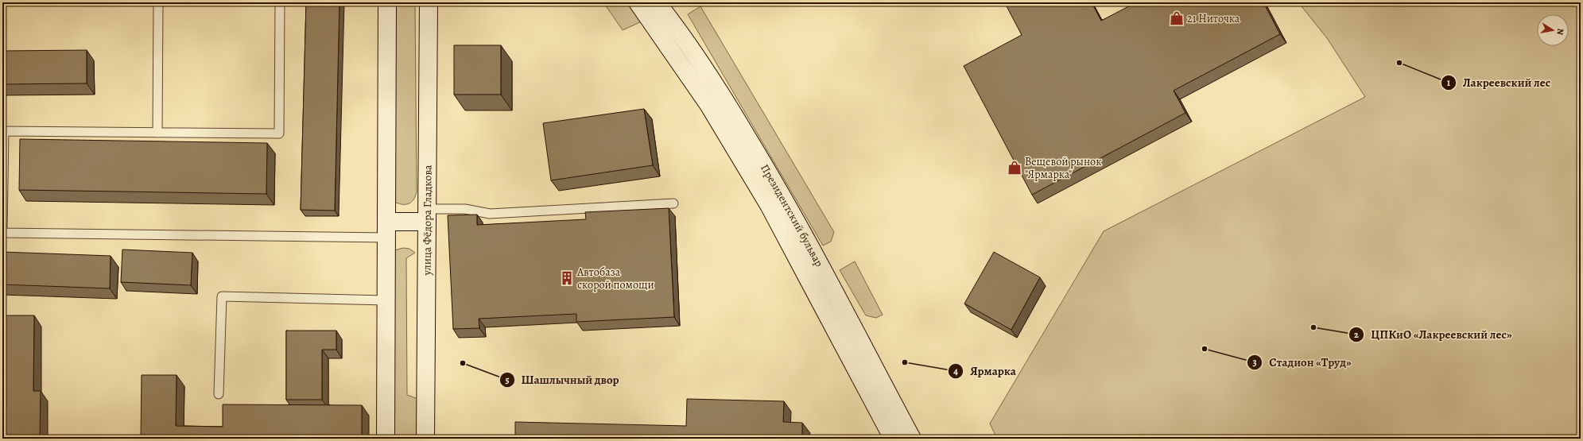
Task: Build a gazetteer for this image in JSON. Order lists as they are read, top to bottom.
{
  "streets": {
    "main road": ["Президентский бульвар", "улица Фёдора Гладкова"]
  },
  "places": {
    "shop": ["21 Ниточка", "Вещевой рынок \"Ярмарка\""],
    "other": [
      "Лакреевский лес",
      "ЦПКиО «Лакреевский лес»",
      "Стадион «Труд»",
      "Ярмарка",
      "Шашлычный двор"
    ],
    "building": ["Автобаза скорой помощи"]
  },
  "north": "right"
}
